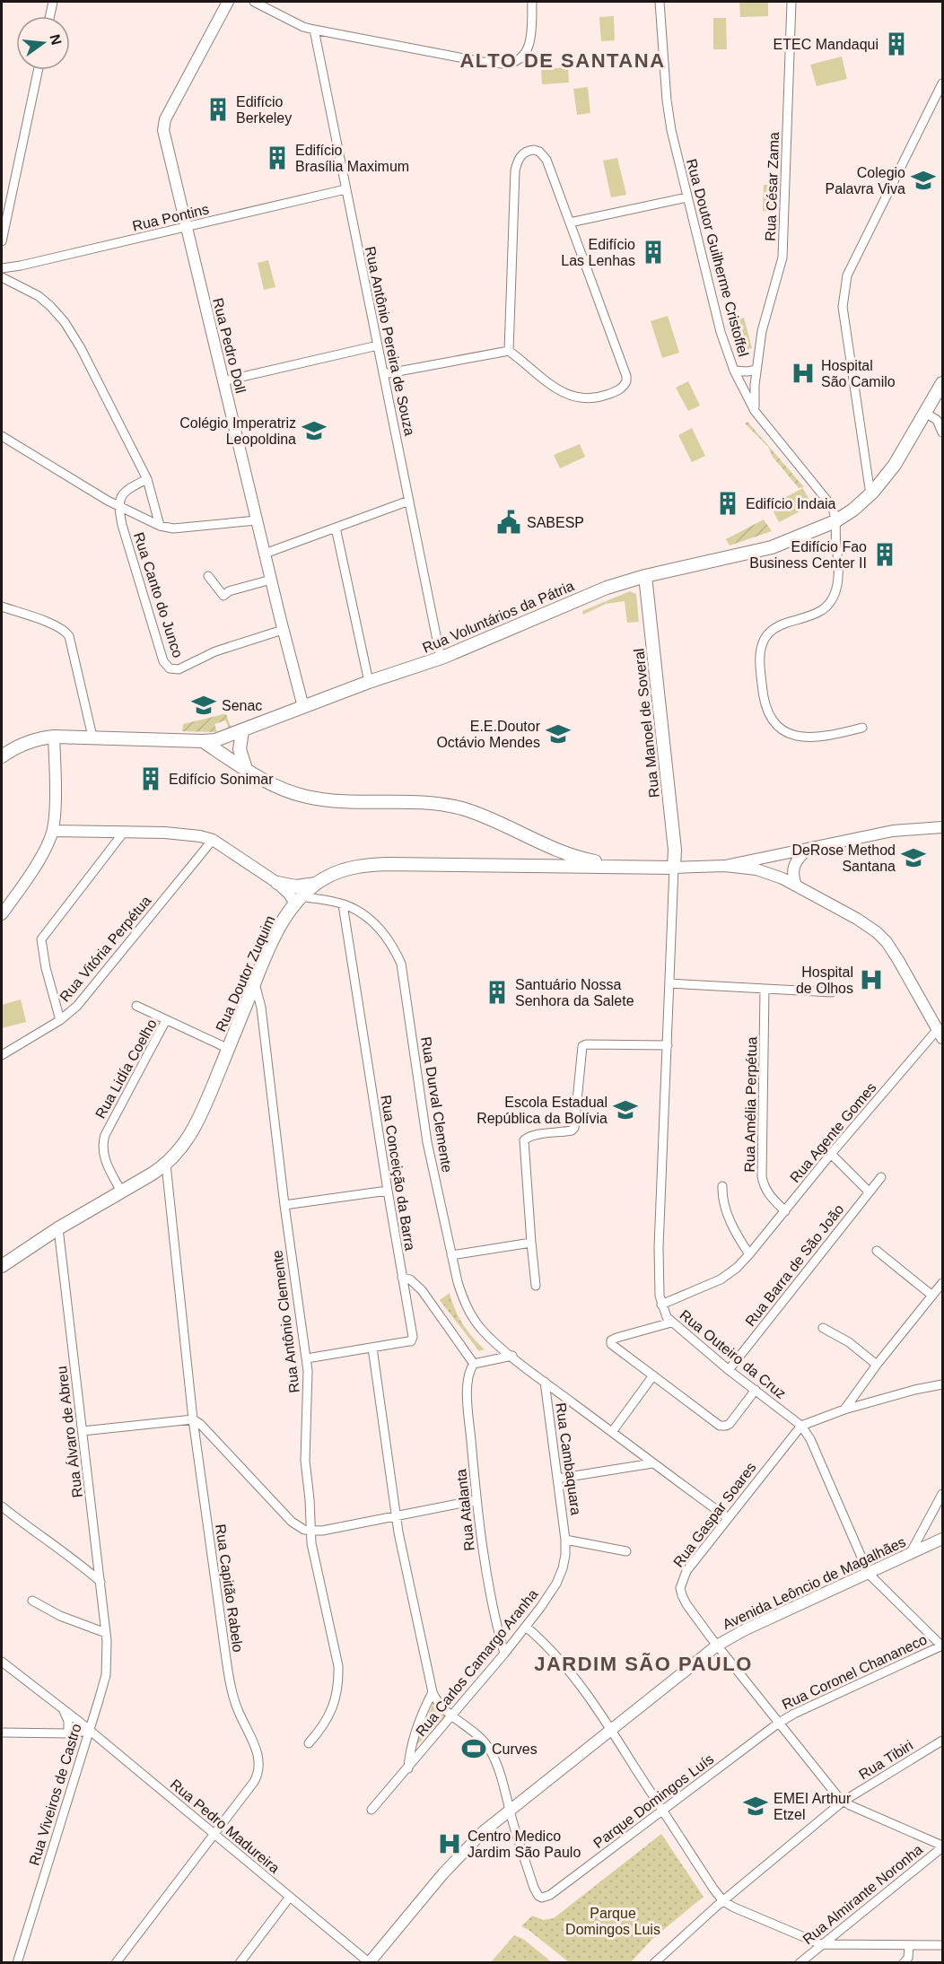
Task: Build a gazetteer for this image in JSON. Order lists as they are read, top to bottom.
{
  "streets": {
    "main road": [
      "Rua Pedro Doll",
      "Rua Voluntários da Pátria",
      "Rua Manoel de Soveral",
      "Rua Doutor Zuquim",
      "Avenida Leôncio de Magalhães"
    ],
    "street": [
      "Rua César Zama",
      "Rua Pontins",
      "Rua Doutor Guilherme Cristoffel",
      "Rua Antônio Pereira de Souza",
      "Rua Canto do Junco",
      "Rua Vitória Perpétua",
      "Rua Lidía Coelho",
      "Rua Durval Clemente",
      "Rua Amélia Perpétua",
      "Rua Agente Gomes",
      "Rua Conceição da Barra",
      "Rua Barra de São João",
      "Rua Antônio Clemente",
      "Rua Outeiro da Cruz",
      "Rua Álvaro de Abreu",
      "Rua Cambaquara",
      "Rua Atalanta",
      "Rua Gaspar Soares",
      "Rua Capitão Rabelo",
      "Rua Carlos Camargo Aranha",
      "Rua Coronel Chananeco",
      "Rua Tibiri",
      "Rua Viveiros de Castro",
      "Parque Domingos Luís",
      "Rua Pedro Madureira",
      "Rua Almirante Noronha"
    ]
  },
  "crossings": [
    ["Rua César Zama", "Rua Doutor Guilherme Cristoffel"],
    ["Rua Pontins", "Rua Antônio Pereira de Souza"],
    ["Rua Pontins", "Rua Pedro Doll"],
    ["Rua Doutor Guilherme Cristoffel", "Rua Voluntários da Pátria"],
    ["Rua Antônio Pereira de Souza", "Rua Voluntários da Pátria"],
    ["Rua Pedro Doll", "Rua Canto do Junco"],
    ["Rua Pedro Doll", "Rua Voluntários da Pátria"],
    ["Rua Voluntários da Pátria", "Rua Manoel de Soveral"],
    ["Rua Manoel de Soveral", "Rua Doutor Zuquim"],
    ["Rua Manoel de Soveral", "Rua Outeiro da Cruz"],
    ["Rua Doutor Zuquim", "Rua Lidía Coelho"],
    ["Rua Doutor Zuquim", "Rua Durval Clemente"],
    ["Rua Doutor Zuquim", "Rua Antônio Clemente"],
    ["Rua Doutor Zuquim", "Rua Outeiro da Cruz"],
    ["Rua Doutor Zuquim", "Rua Álvaro de Abreu"],
    ["Rua Doutor Zuquim", "Rua Capitão Rabelo"],
    ["Rua Durval Clemente", "Rua Conceição da Barra"],
    ["Rua Durval Clemente", "Rua Cambaquara"],
    ["Rua Durval Clemente", "Rua Gaspar Soares"],
    ["Rua Amélia Perpétua", "Rua Agente Gomes"],
    ["Rua Agente Gomes", "Rua Outeiro da Cruz"],
    ["Rua Conceição da Barra", "Rua Antônio Clemente"],
    ["Rua Barra de São João", "Rua Outeiro da Cruz"],
    ["Rua Outeiro da Cruz", "Rua Gaspar Soares"],
    ["Rua Outeiro da Cruz", "Avenida Leôncio de Magalhães"],
    ["Rua Outeiro da Cruz", "Rua Coronel Chananeco"],
    ["Rua Álvaro de Abreu", "Rua Viveiros de Castro"],
    ["Rua Cambaquara", "Rua Carlos Camargo Aranha"],
    ["Rua Atalanta", "Rua Carlos Camargo Aranha"],
    ["Rua Gaspar Soares", "Avenida Leôncio de Magalhães"],
    ["Rua Gaspar Soares", "Rua Coronel Chananeco"],
    ["Rua Gaspar Soares", "Rua Tibiri"],
    ["Rua Gaspar Soares", "Parque Domingos Luís"],
    ["Rua Gaspar Soares", "Rua Almirante Noronha"],
    ["Avenida Leôncio de Magalhães", "Parque Domingos Luís"],
    ["Avenida Leôncio de Magalhães", "Rua Pedro Madureira"],
    ["Rua Capitão Rabelo", "Rua Pedro Madureira"],
    ["Rua Coronel Chananeco", "Parque Domingos Luís"],
    ["Rua Viveiros de Castro", "Rua Pedro Madureira"]
  ],
  "districts": ["ALTO DE SANTANA", "JARDIM SÃO PAULO"],
  "parks": ["Parque Domingos Luis"],
  "places": {
    "building": [
      "ETEC Mandaqui",
      "Edifício Berkeley",
      "Edifício Brasília Maximum",
      "Edifício Las Lenhas",
      "Edifício Indaia",
      "Edifício Fao Business Center II",
      "Edifício Sonimar",
      "Santuário Nossa Senhora da Salete"
    ],
    "school or university": [
      "Colegio Palavra Viva",
      "Colégio Imperatriz Leopoldina",
      "Senac",
      "E.E.Doutor Octávio Mendes",
      "DeRose Method Santana",
      "Escola Estadual República da Bolívia",
      "EMEI Arthur Etzel"
    ],
    "hospital": ["Hospital São Camilo", "Hospital de Olhos", "Centro Medico Jardim São Paulo"],
    "public building": ["SABESP"],
    "sports": ["Curves"]
  },
  "north": "right"
}
